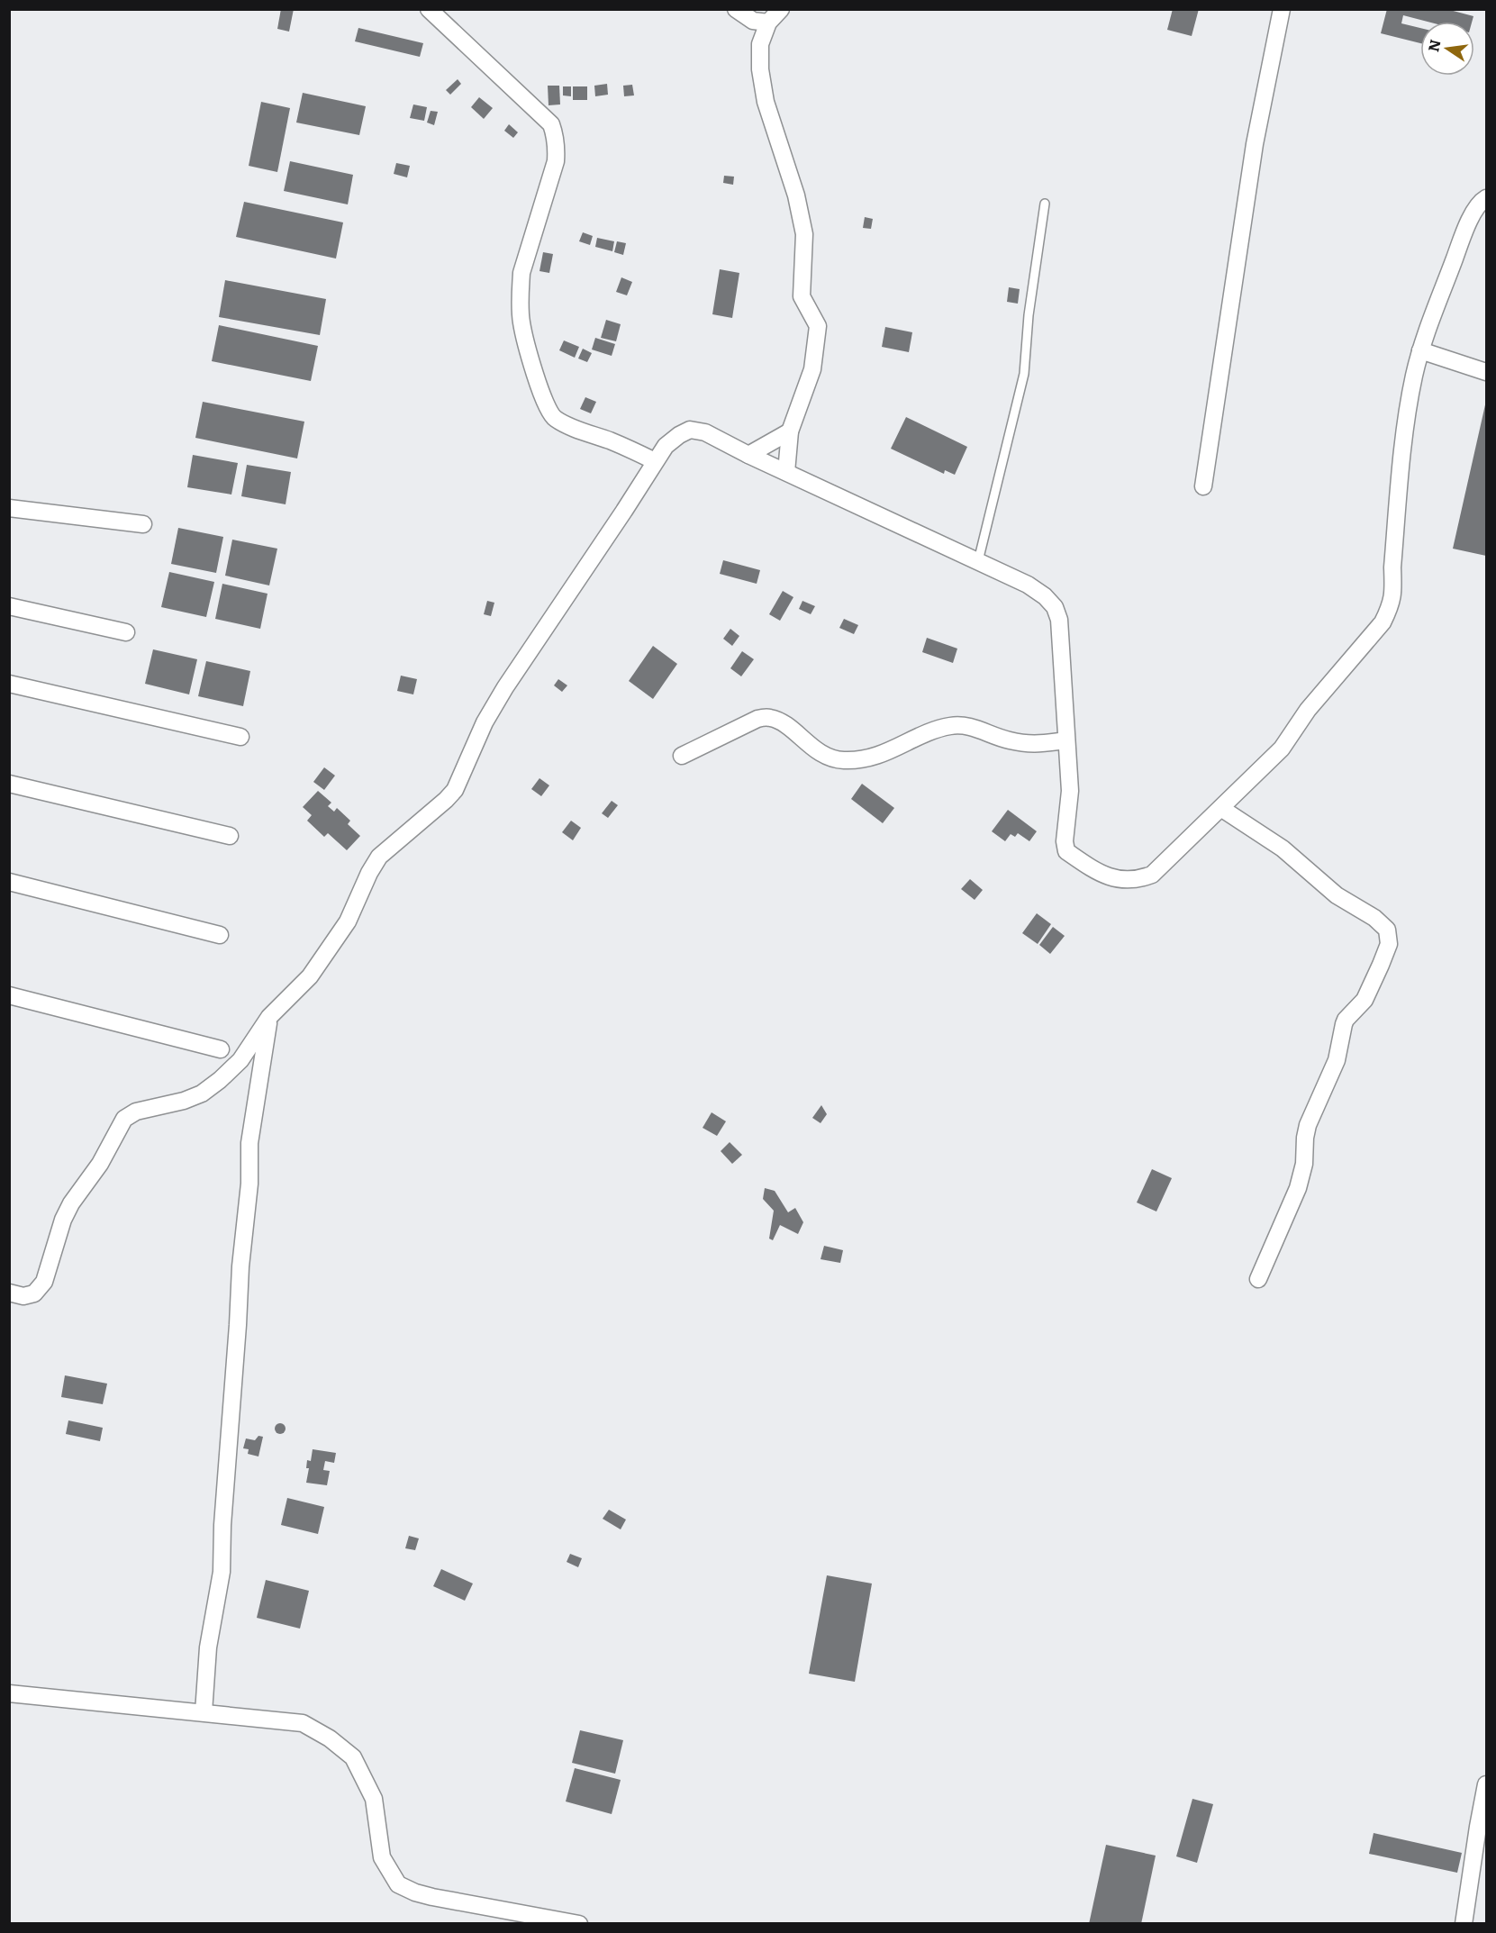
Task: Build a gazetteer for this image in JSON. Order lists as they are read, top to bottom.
{
  "north": "left"
}
